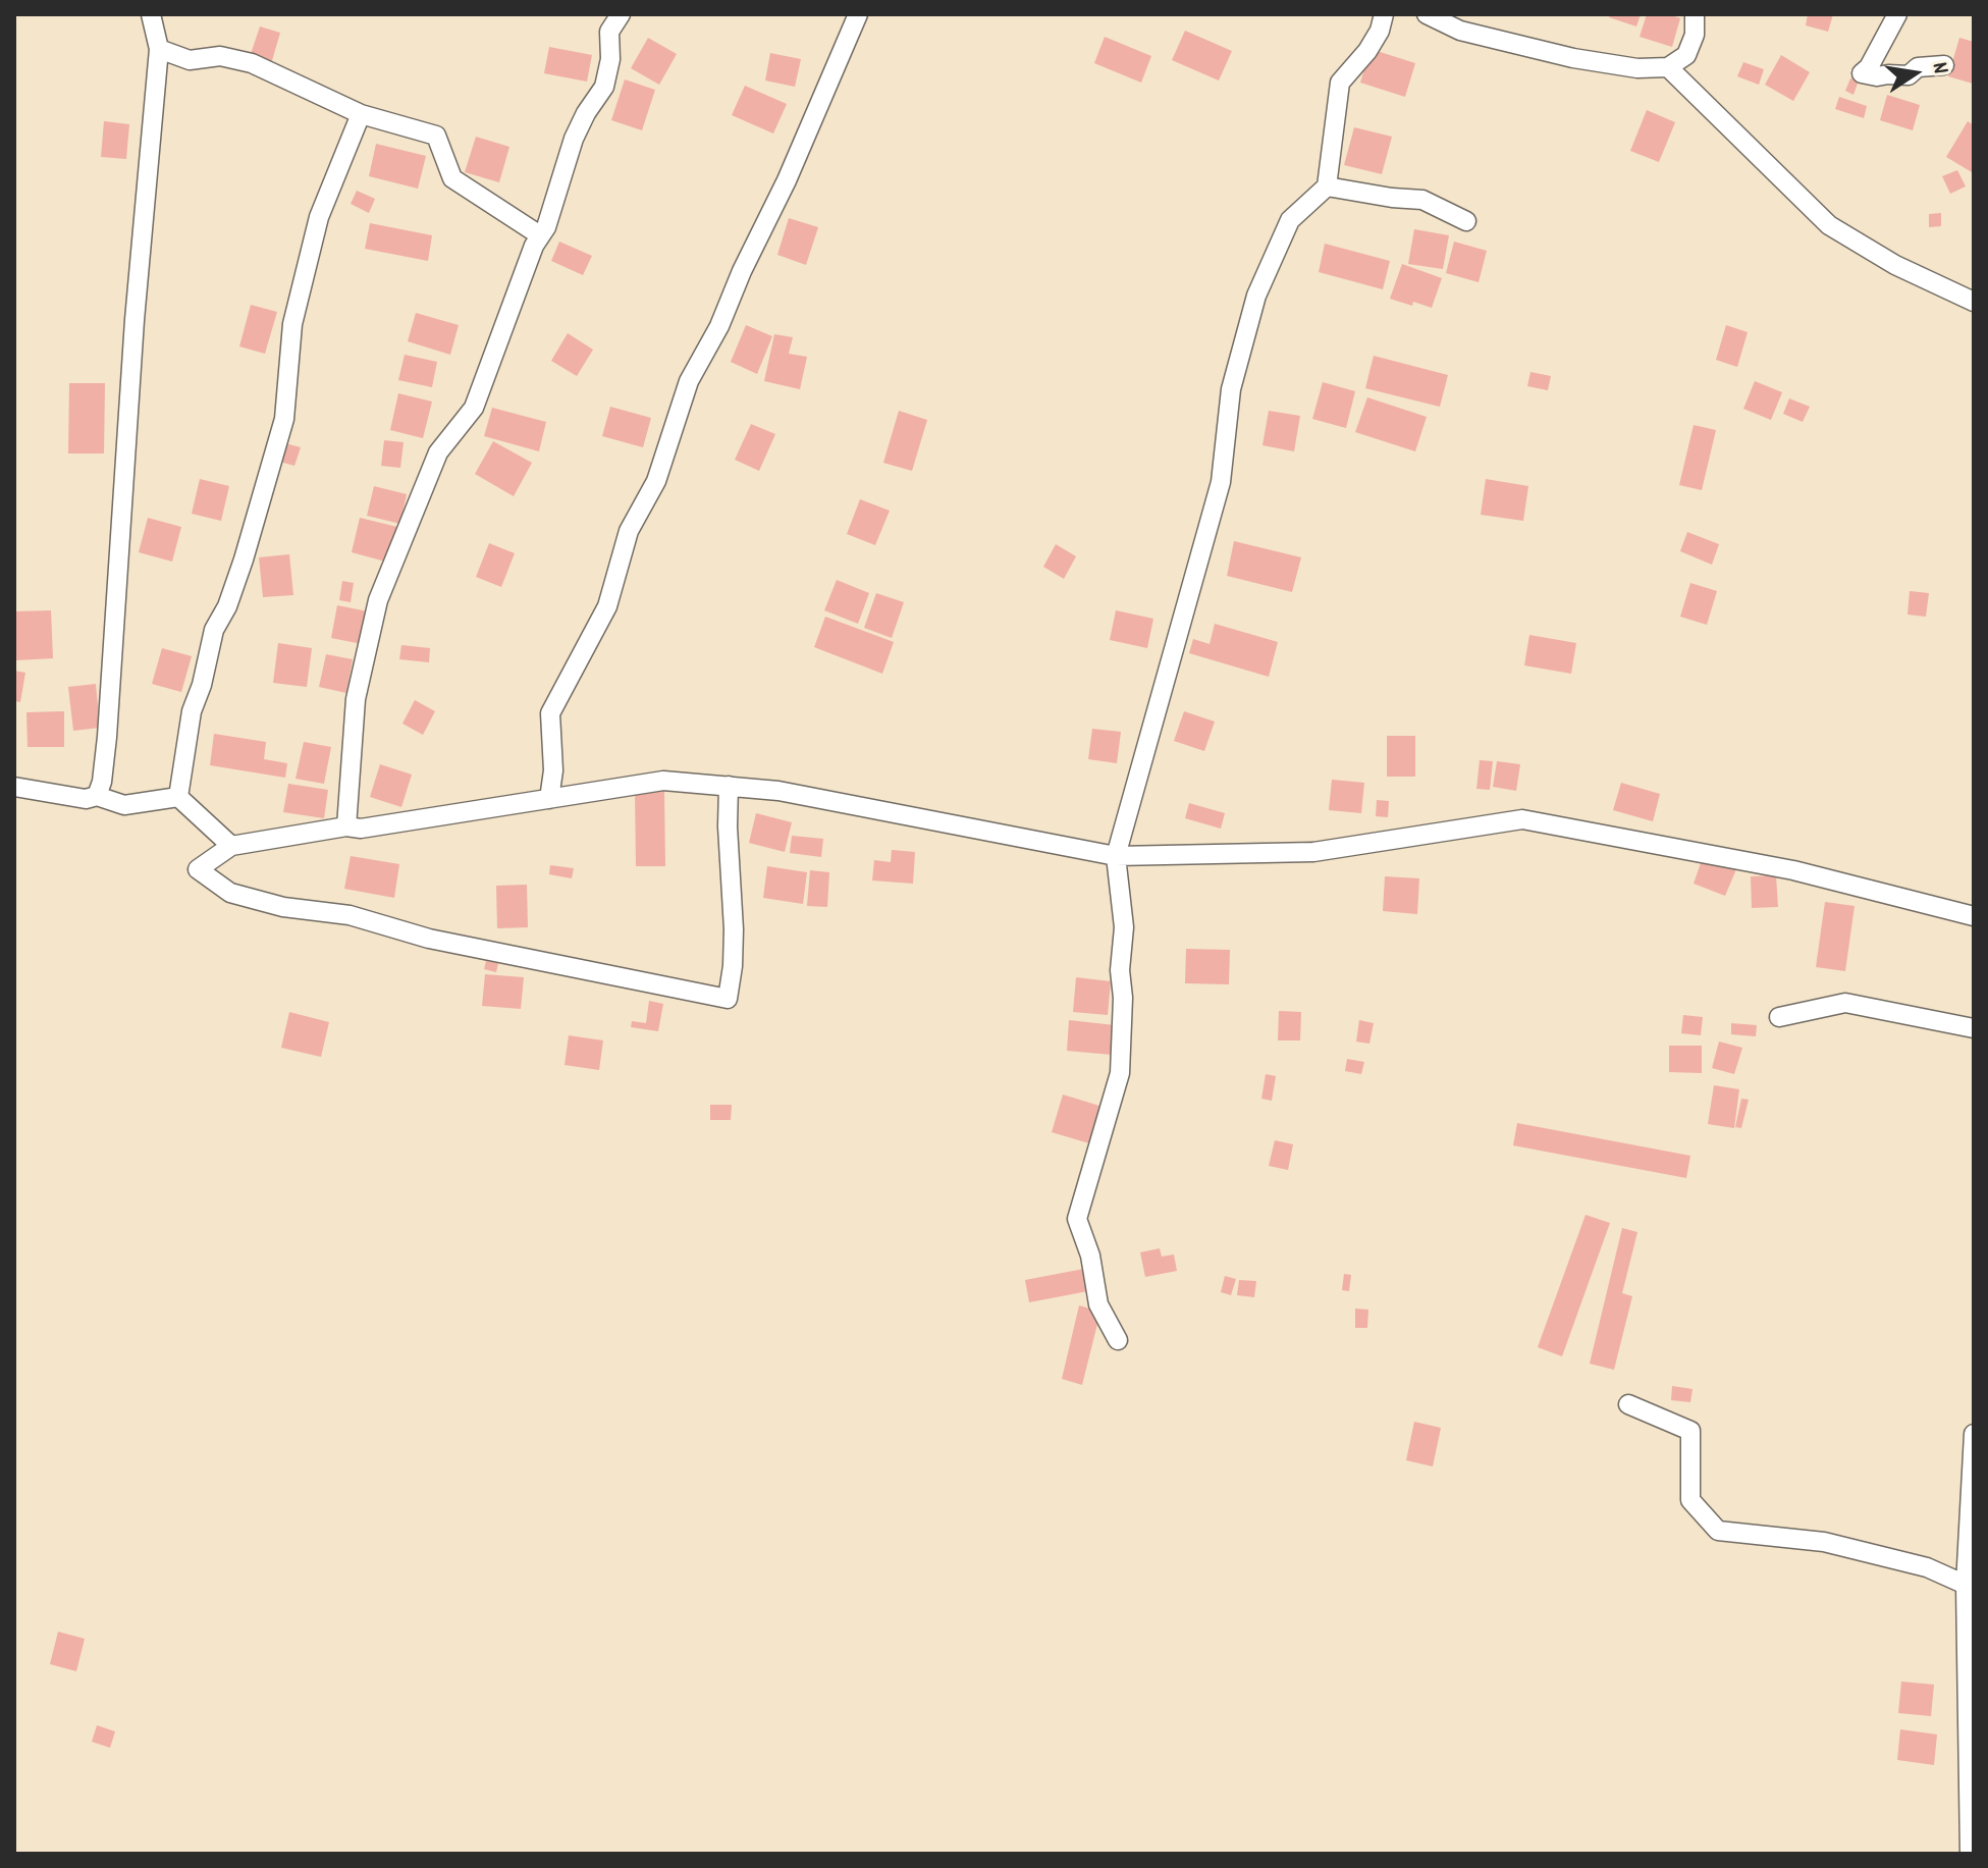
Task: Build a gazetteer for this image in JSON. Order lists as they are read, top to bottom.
{
  "north": "right"
}
